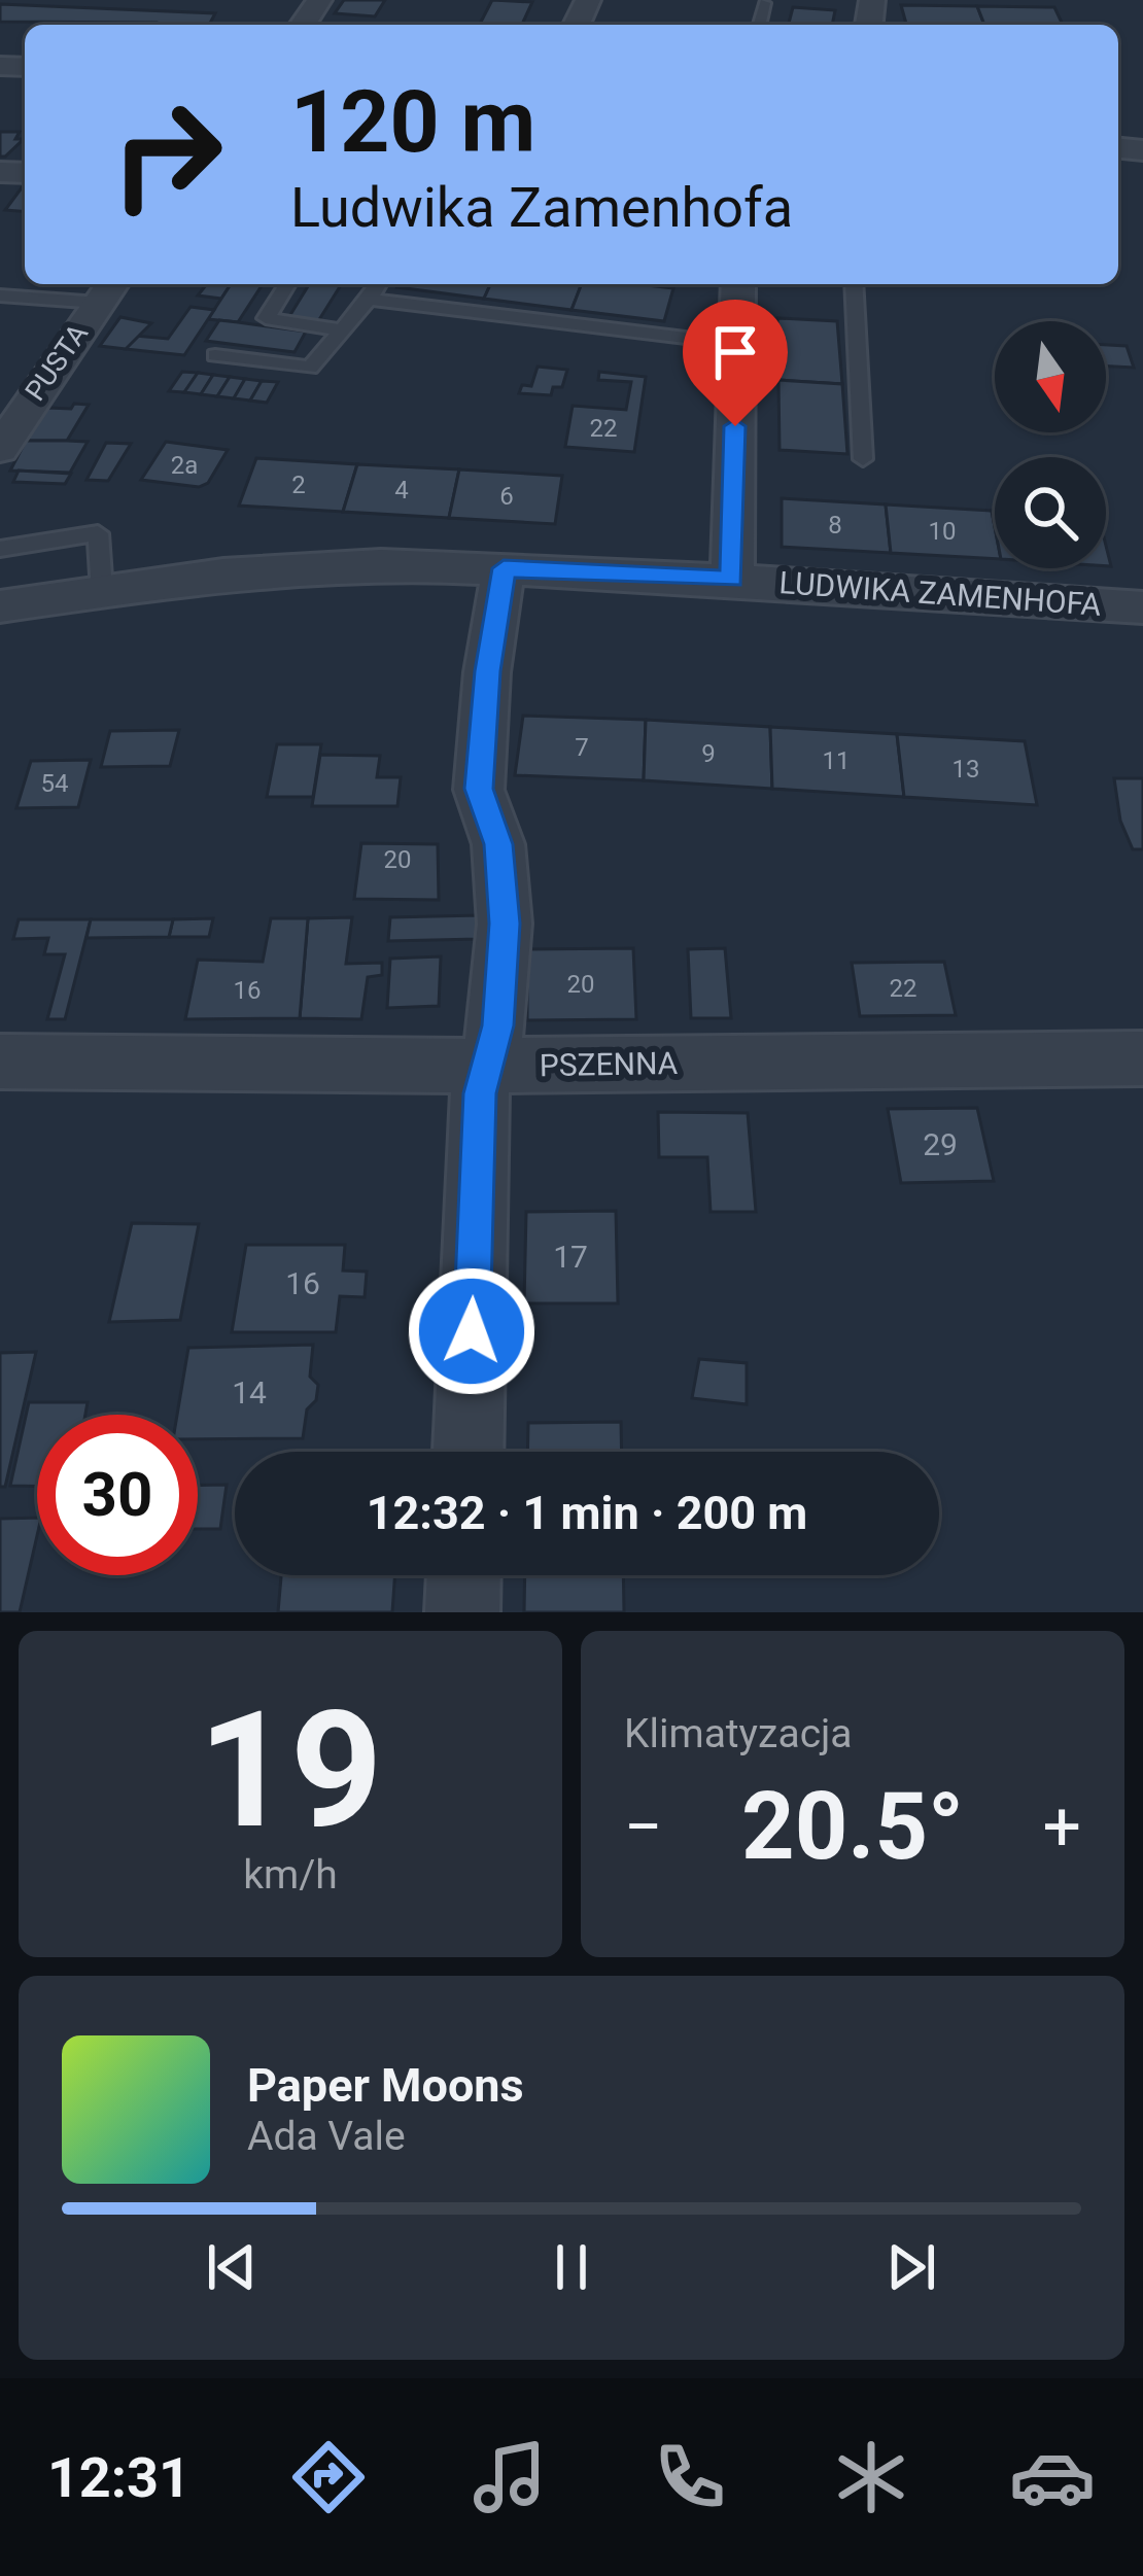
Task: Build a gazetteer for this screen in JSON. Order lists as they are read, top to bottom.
{
  "streets": {
    "street": ["PUSTA", "LUDWIKA ZAMENHOFA", "PSZENNA"]
  },
  "house_numbers": [
    "22",
    "2a",
    "2",
    "4",
    "6",
    "8",
    "10",
    "7",
    "9",
    "11",
    "13",
    "54",
    "20",
    "20",
    "22",
    "16",
    "29",
    "17",
    "16",
    "14"
  ],
  "north": "bottom",
  "page": {
    "turn": ["120 m", "Ludwika Zamenhofa"],
    "limit": "30",
    "trip": "12:32 · 1 min · 200 m",
    "tile": [
      ["19", "km/h"],
      "Klimatyzacja"
    ],
    "heat": ["−", "20.5°", "+"],
    "song": ["Paper Moons", "Ada Vale"],
    "tabs": "12:31"
  }
}
